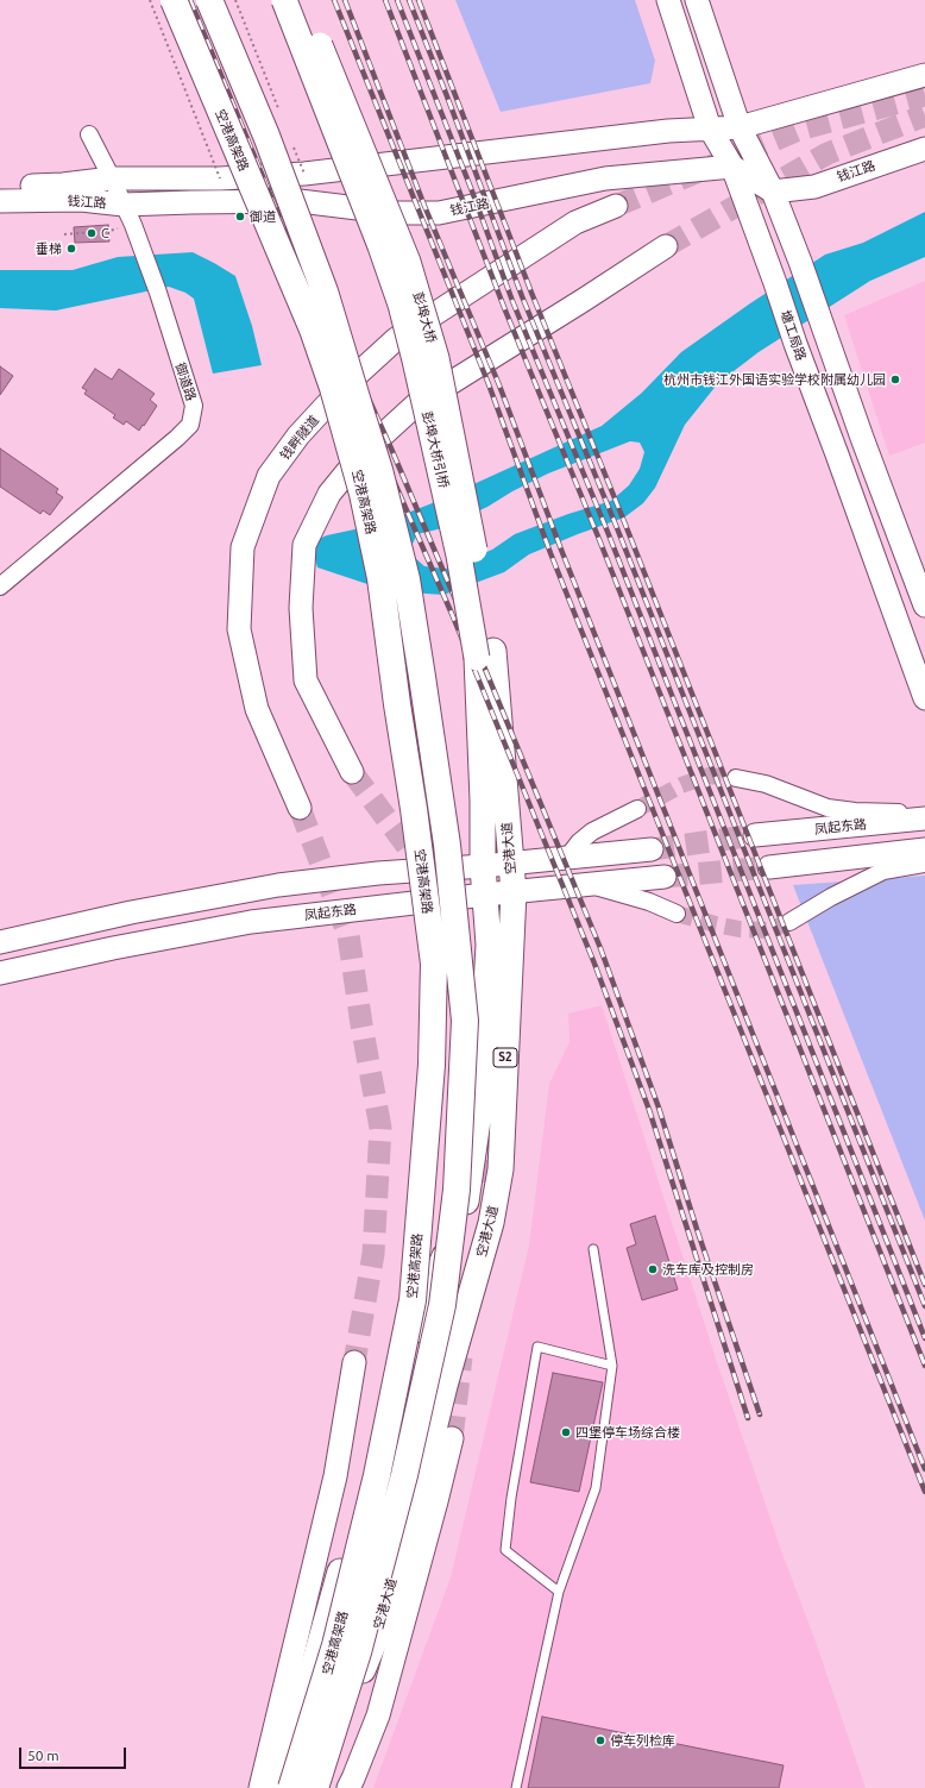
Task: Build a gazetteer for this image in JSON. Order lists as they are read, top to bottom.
{
  "streets": {
    "highway": ["空港高架路"],
    "main road": [
      "钱江路",
      "彭埠大桥",
      "塘工局路",
      "钱畔隧道",
      "彭埠大桥引桥",
      "凤起东路",
      "空港大道",
      "S2"
    ],
    "street": ["御道路"]
  },
  "crossings": [
    ["空港高架路", "空港大道"],
    ["钱江路", "塘工局路"],
    ["钱江路", "御道路"],
    ["彭埠大桥", "彭埠大桥引桥"],
    ["彭埠大桥", "空港大道"],
    ["彭埠大桥引桥", "空港大道"],
    ["凤起东路", "空港大道"]
  ],
  "places": [
    "御道",
    "C",
    "垂梯",
    "杭州市钱江外国语实验学校附属幼儿园",
    "洗车库及控制房",
    "四堡停车场综合楼",
    "停车列检库"
  ],
  "scale_bar": "50 m"
}
